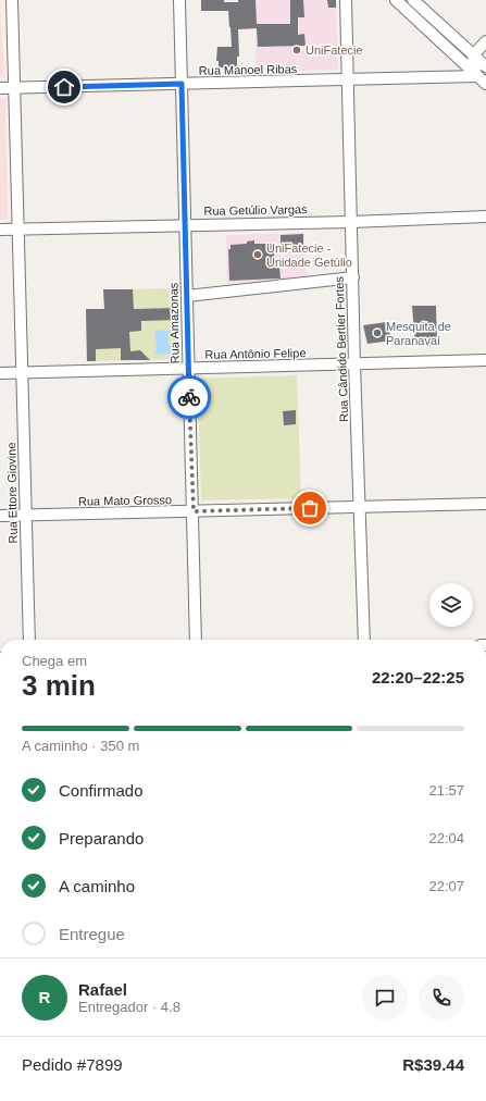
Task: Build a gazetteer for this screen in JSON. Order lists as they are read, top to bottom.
{
  "streets": {
    "street": [
      "Rua Manoel Ribas",
      "Rua Getúlio Vargas",
      "Rua Amazonas",
      "Rua Cândido Bertier Fortes",
      "Rua Antônio Felipe",
      "Rua Ettore Giovine",
      "Rua Mato Grosso"
    ]
  },
  "crossings": [
    ["Rua Manoel Ribas", "Rua Amazonas"],
    ["Rua Manoel Ribas", "Rua Cândido Bertier Fortes"],
    ["Rua Manoel Ribas", "Rua Ettore Giovine"],
    ["Rua Getúlio Vargas", "Rua Amazonas"],
    ["Rua Getúlio Vargas", "Rua Cândido Bertier Fortes"],
    ["Rua Getúlio Vargas", "Rua Ettore Giovine"],
    ["Rua Amazonas", "Rua Antônio Felipe"],
    ["Rua Amazonas", "Rua Mato Grosso"],
    ["Rua Cândido Bertier Fortes", "Rua Antônio Felipe"],
    ["Rua Cândido Bertier Fortes", "Rua Mato Grosso"],
    ["Rua Antônio Felipe", "Rua Ettore Giovine"],
    ["Rua Ettore Giovine", "Rua Mato Grosso"]
  ],
  "places": ["UniFatecie", "UniFatecie - Unidade Getúlio", "Mesquita de Paranavaí"],
  "page": {
    "heading": ["3 min", "Chega em", "22:20–22:25"],
    "panel": [
      "Rafael",
      "Entregador · 4.8",
      "Pedido #7899",
      "R$39.44"
    ],
    "bar": "A caminho · 350 m",
    "list": [
      ["Confirmado", "21:57"],
      ["Preparando", "22:04"],
      ["A caminho", "22:07"],
      "Entregue"
    ],
    "round": "R"
  }
}
